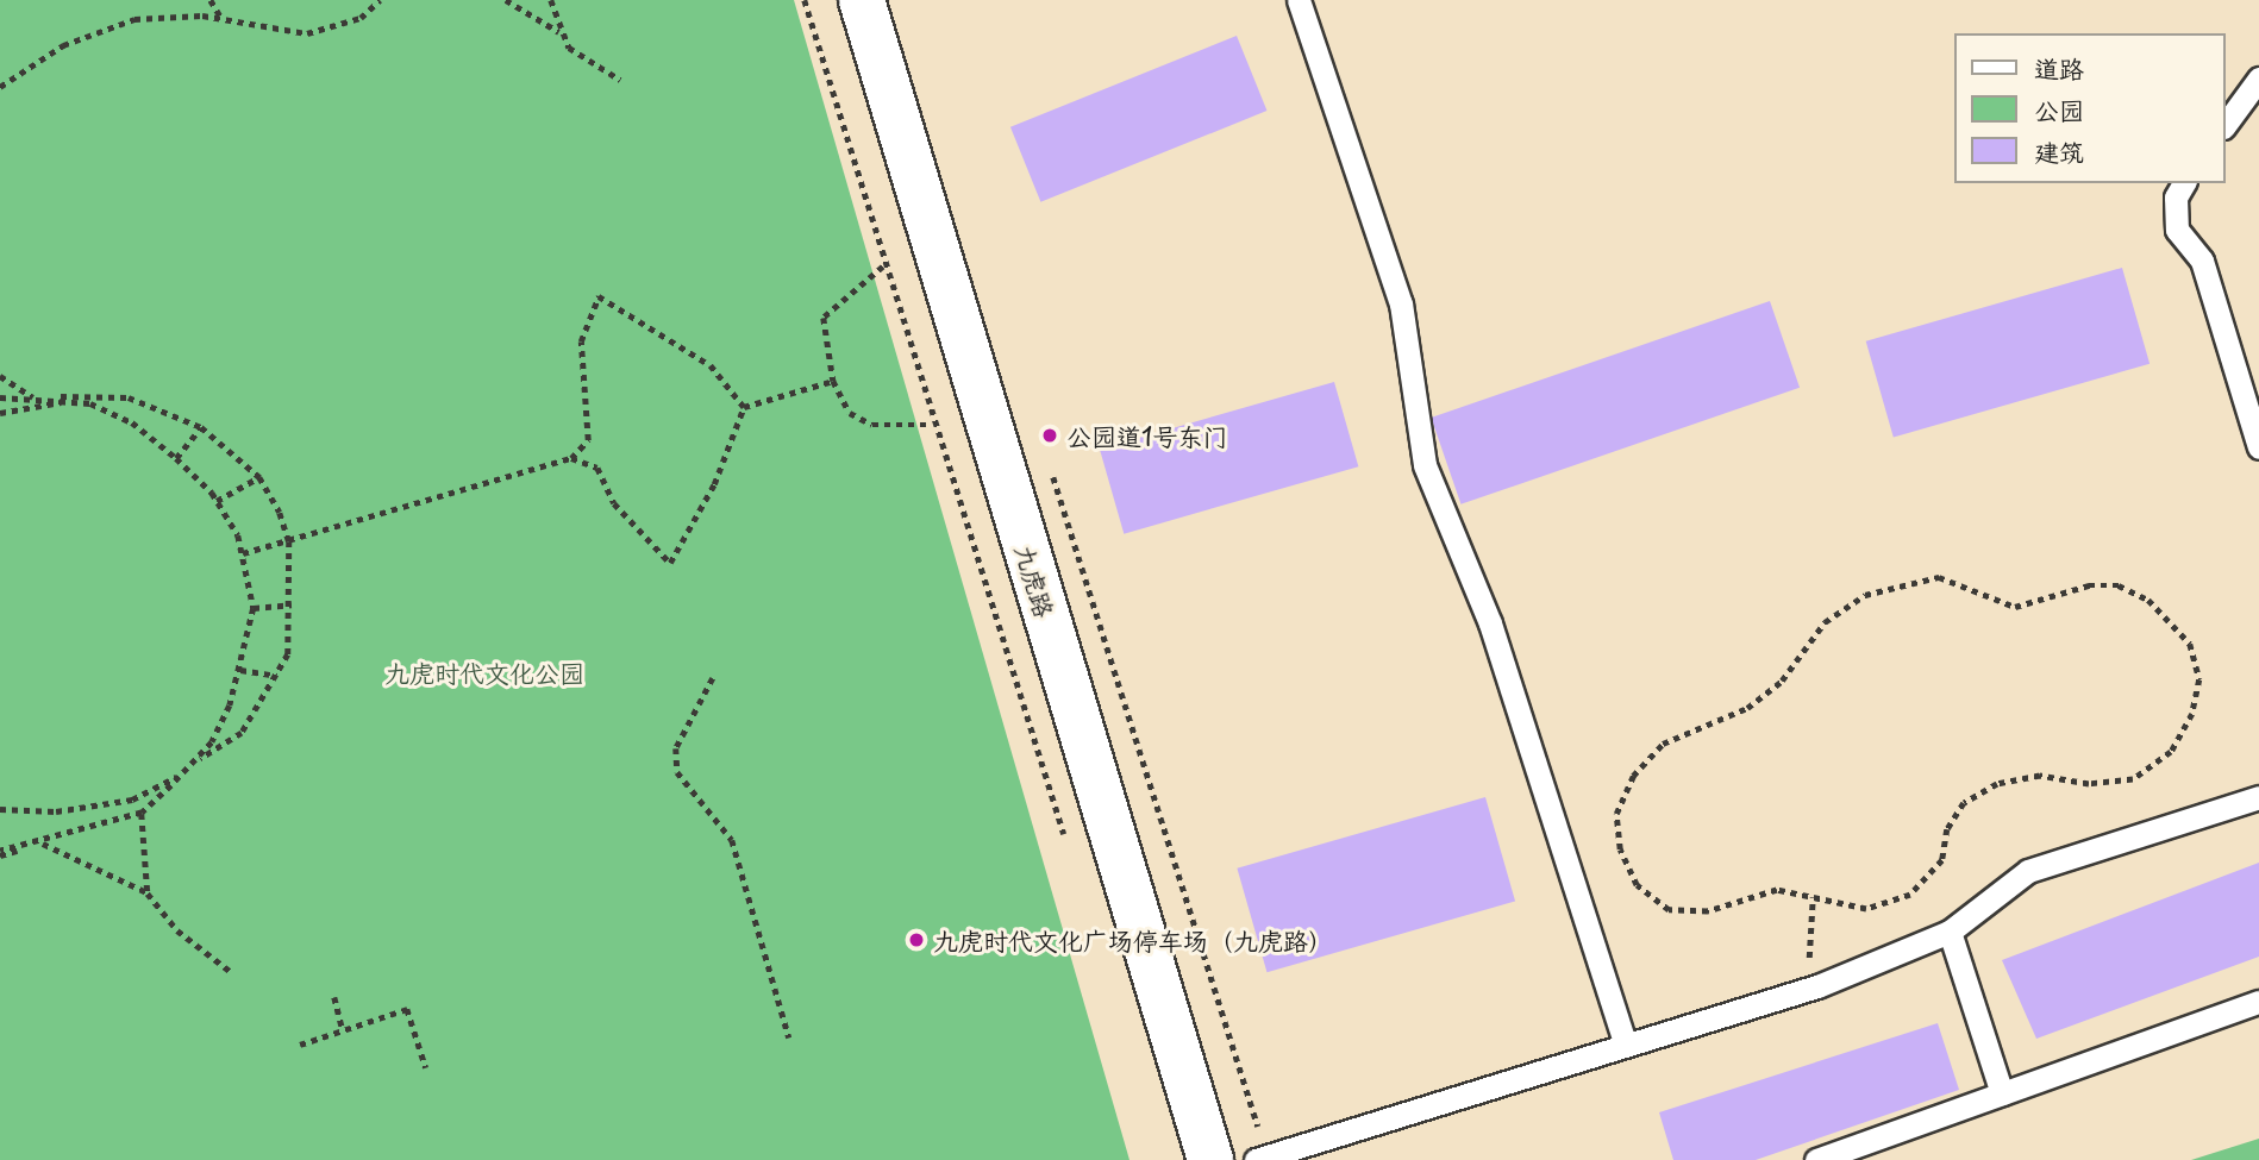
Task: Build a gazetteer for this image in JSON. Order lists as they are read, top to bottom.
{
  "streets": {
    "street": ["九虎路"]
  },
  "parks": ["九虎时代文化公园"],
  "places": ["公园道1号东门", "九虎时代文化广场停车场（九虎路）"],
  "legend": ["道路", "公园", "建筑"]
}
